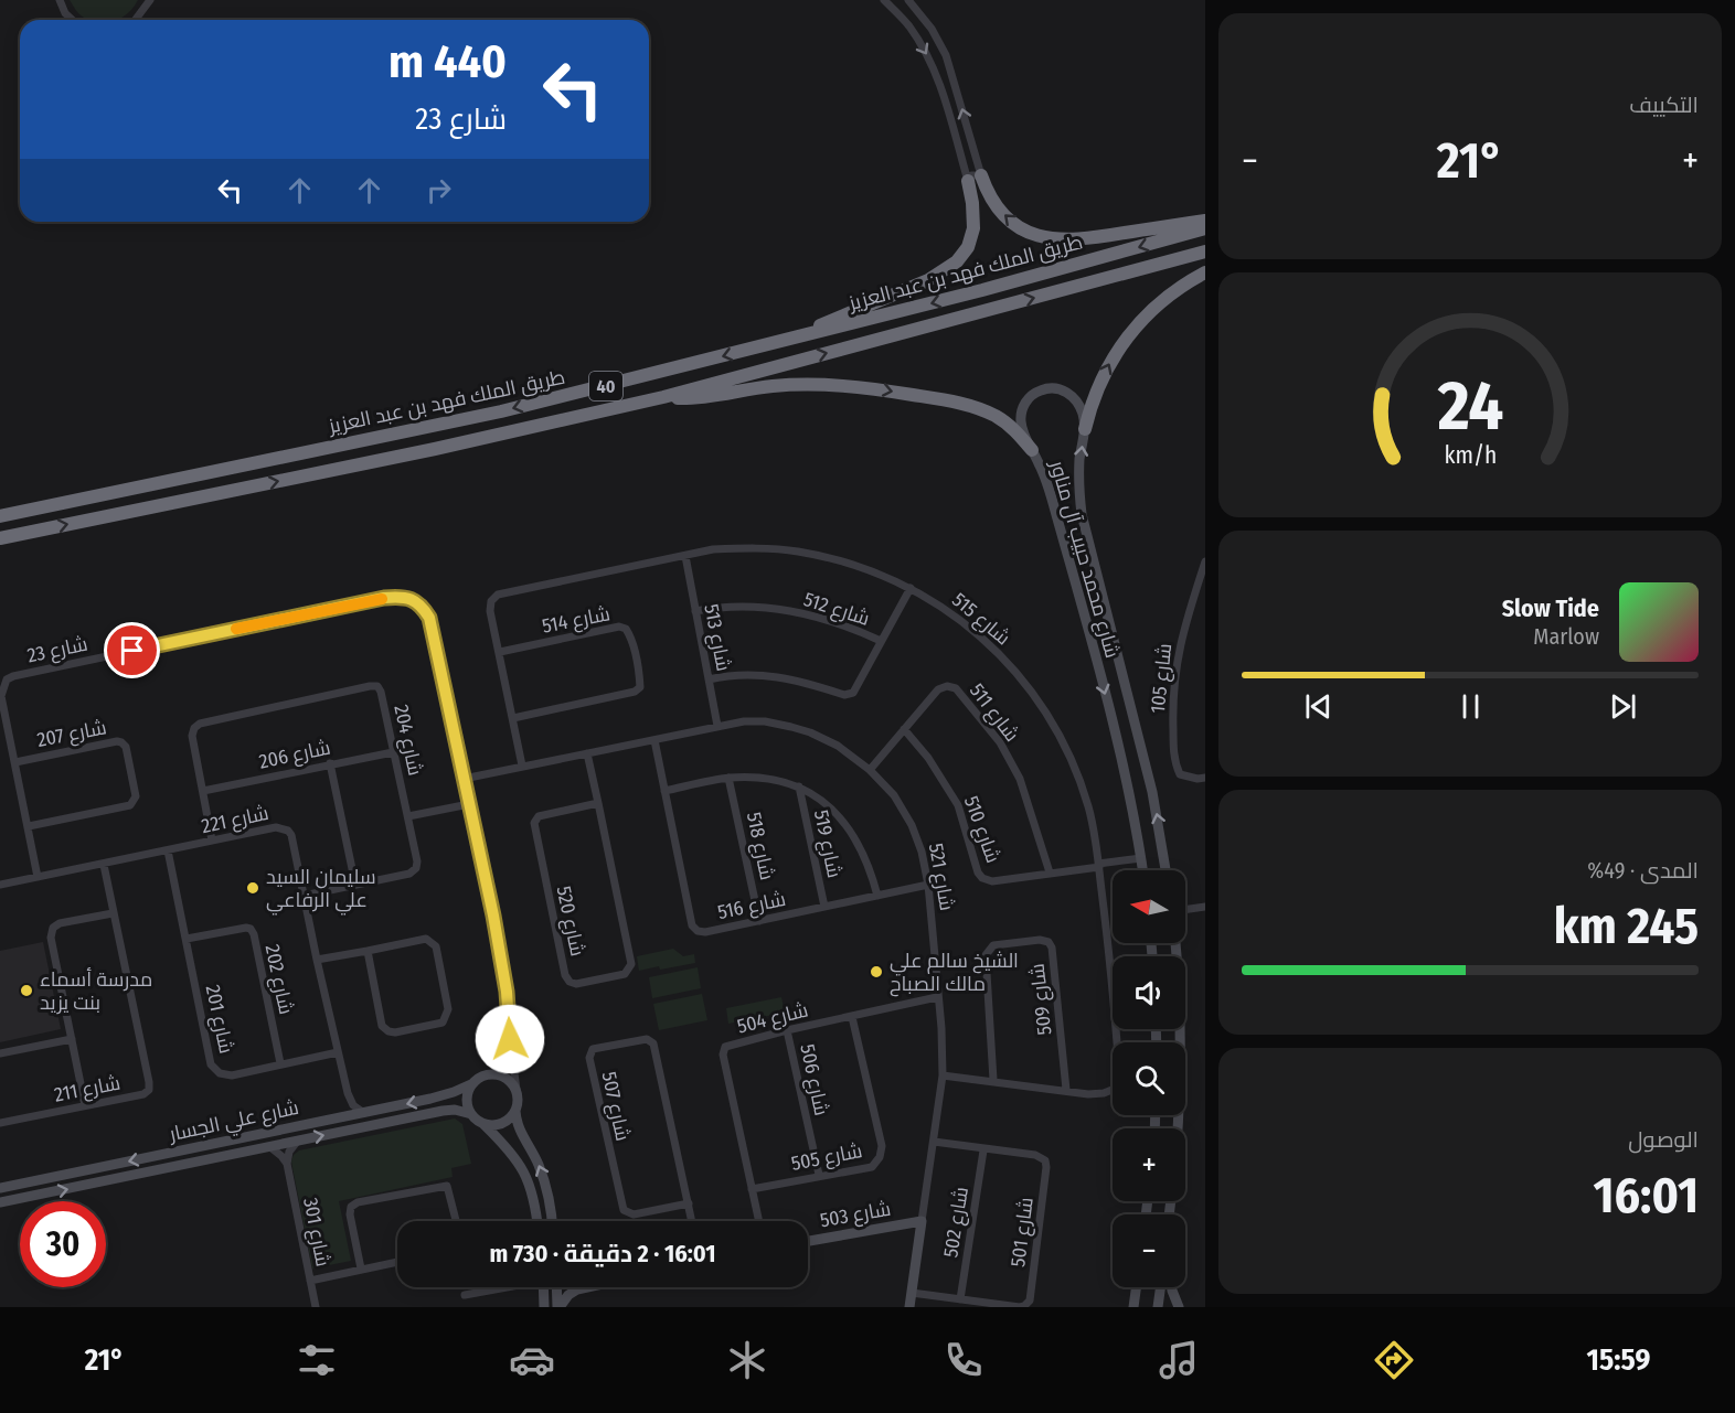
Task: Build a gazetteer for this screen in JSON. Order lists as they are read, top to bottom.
{
  "streets": {
    "highway": ["طريق الملك فهد بن عبد العزيز", "40"],
    "street": [
      "شارع محمد حبيب آل مناور",
      "شارع 512",
      "شارع 515",
      "شارع 514",
      "شارع 513",
      "شارع 23",
      "شارع 105",
      "شارع 511",
      "شارع 207",
      "شارع 204",
      "شارع 206",
      "شارع 221",
      "شارع 510",
      "شارع 519",
      "شارع 518",
      "شارع 521",
      "شارع 516",
      "شارع 520",
      "شارع 202",
      "شارع 509",
      "شارع 504",
      "شارع 201",
      "شارع 506",
      "شارع 211",
      "شارع 507",
      "شارع علي الجسار",
      "شارع 505",
      "شارع 503",
      "شارع 502",
      "شارع 301",
      "شارع 501"
    ]
  },
  "crossings": [
    ["شارع محمد حبيب آل مناور", "شارع 510"],
    ["شارع 512", "شارع 513"],
    ["شارع 515", "شارع 514"],
    ["شارع 515", "شارع 513"],
    ["شارع 515", "شارع 510"],
    ["شارع 515", "شارع 521"],
    ["شارع 515", "شارع 509"],
    ["شارع 513", "شارع 521"],
    ["شارع 23", "شارع 207"],
    ["شارع 23", "شارع 221"],
    ["شارع 23", "شارع 521"],
    ["شارع 23", "شارع علي الجسار"],
    ["شارع 511", "شارع 510"],
    ["شارع 511", "شارع 521"],
    ["شارع 204", "شارع 206"],
    ["شارع 204", "شارع 221"],
    ["شارع 221", "شارع 201"],
    ["شارع 221", "شارع 211"],
    ["شارع 221", "شارع علي الجسار"],
    ["شارع 519", "شارع 516"],
    ["شارع 518", "شارع 516"],
    ["شارع 521", "شارع 516"],
    ["شارع 521", "شارع 520"],
    ["شارع 521", "شارع 504"],
    ["شارع 521", "شارع 503"],
    ["شارع 521", "شارع 501"],
    ["شارع 202", "شارع 201"],
    ["شارع 504", "شارع 506"],
    ["شارع 504", "شارع 505"],
    ["شارع 506", "شارع 505"],
    ["شارع 502", "شارع 501"]
  ],
  "places": ["سليمان السيد علي الرفاعي", "الشيخ سالم علي مالك الصباح", "مدرسة أسماء بنت يزيد"],
  "north": "left",
  "page": {
    "tile": [
      "التكييف",
      ["المدى · 49%", "245 km"],
      ["الوصول", "16:01"]
    ],
    "turn": ["440 m", "شارع 23"],
    "heat": ["−", "21°", "+"],
    "song": ["Slow Tide", "Marlow"],
    "map_buttons": ["+", "−"],
    "limit": "30",
    "trip": "16:01 · 2 دقيقة · 730 m",
    "tabs": ["15:59", "21°"],
    "gauge": ["24", "km/h"]
  }
}
